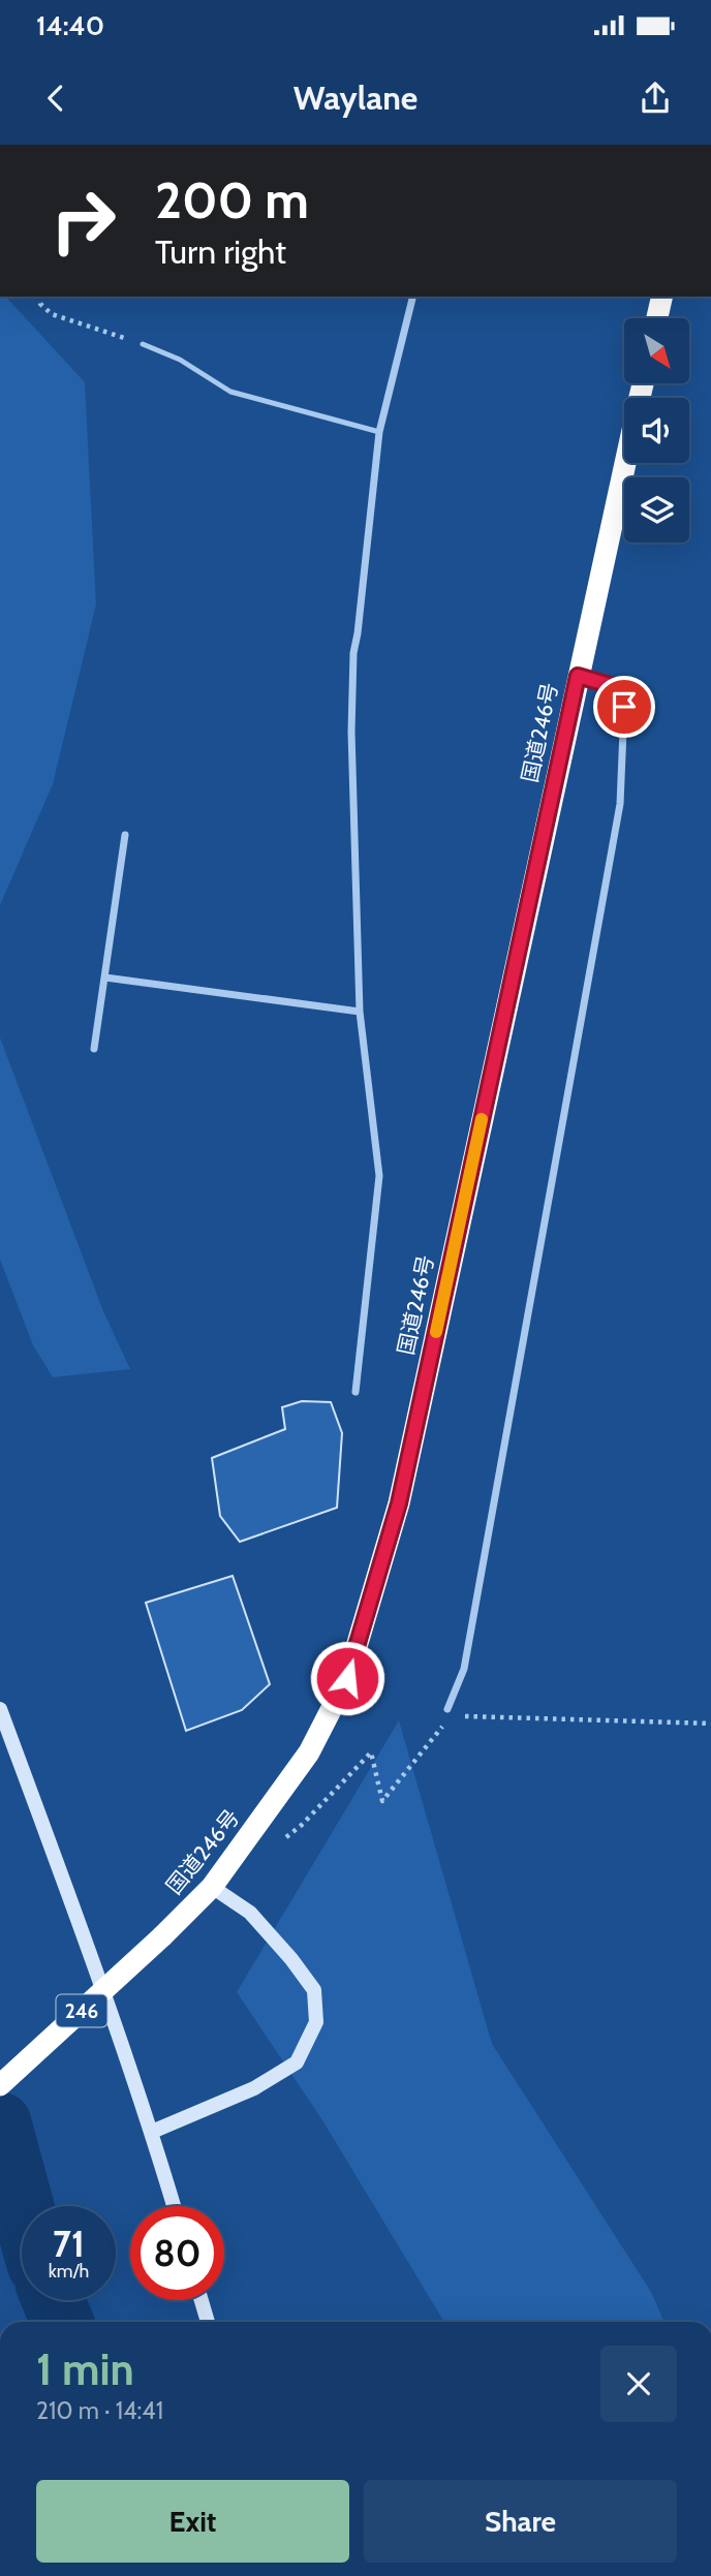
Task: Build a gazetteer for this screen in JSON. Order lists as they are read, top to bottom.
{
  "streets": {
    "highway": ["国道246号", "246"]
  },
  "north": "bottom right",
  "page": {
    "status": "14:40",
    "header": "Waylane",
    "turn": ["200 m", "Turn right"],
    "speed": "71 km/h",
    "limit": "80",
    "heading": ["1 min", "210 m · 14:41"],
    "buttons": ["Exit", "Share"]
  }
}
